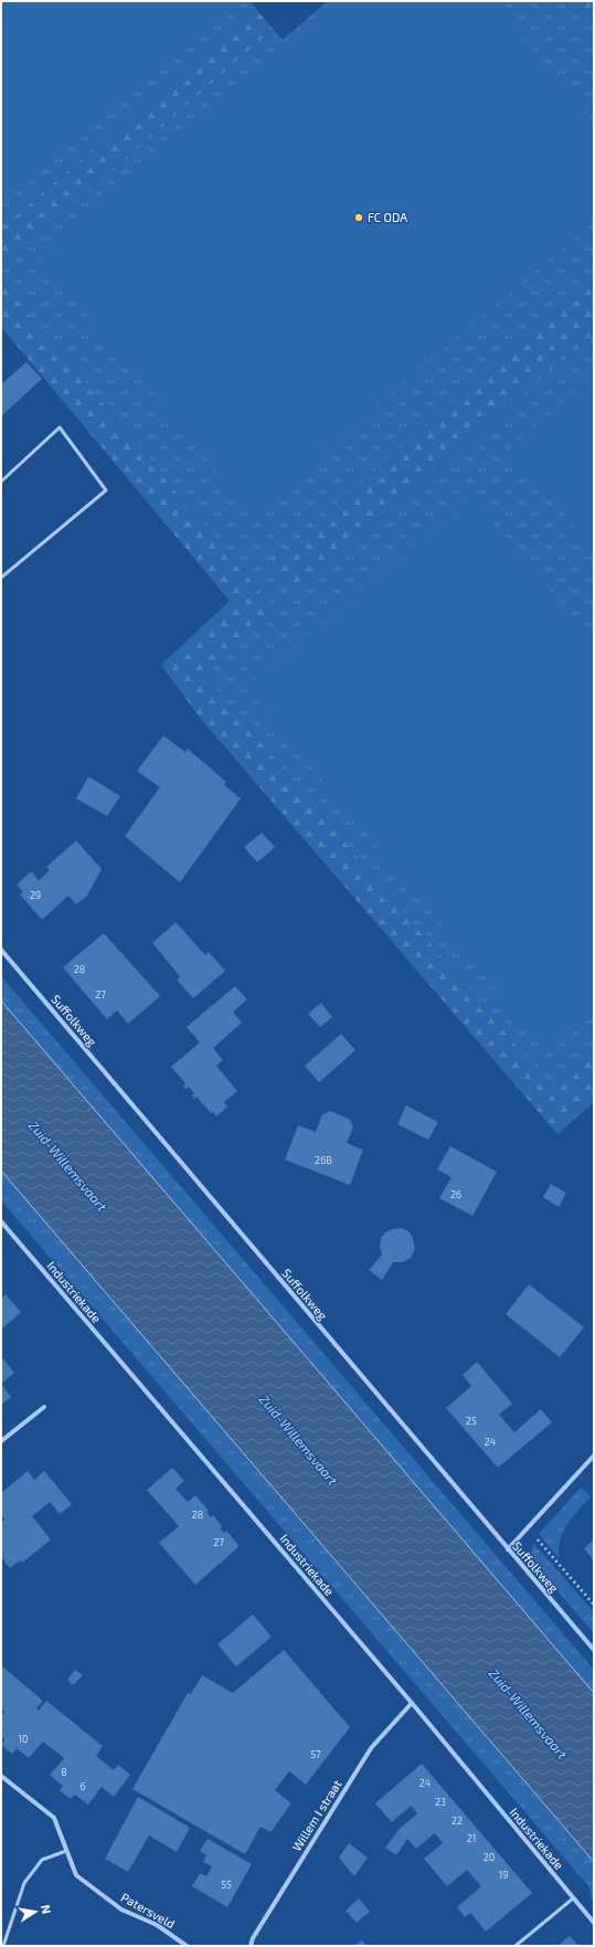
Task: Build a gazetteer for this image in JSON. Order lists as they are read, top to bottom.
{
  "streets": {
    "street": [
      "Suffolkweg",
      "Industriekade",
      "Willem I straat",
      "Patersveld"
    ]
  },
  "crossings": [
    ["Industriekade", "Willem I straat"]
  ],
  "water": ["Zuid-Willemsvaart"],
  "places": ["FC ODA"],
  "house_numbers": [
    "29",
    "28",
    "27",
    "26B",
    "26",
    "25",
    "24",
    "28",
    "27",
    "10",
    "57",
    "8",
    "24",
    "6",
    "23",
    "22",
    "21",
    "20",
    "19",
    "55"
  ],
  "north": "right"
}
